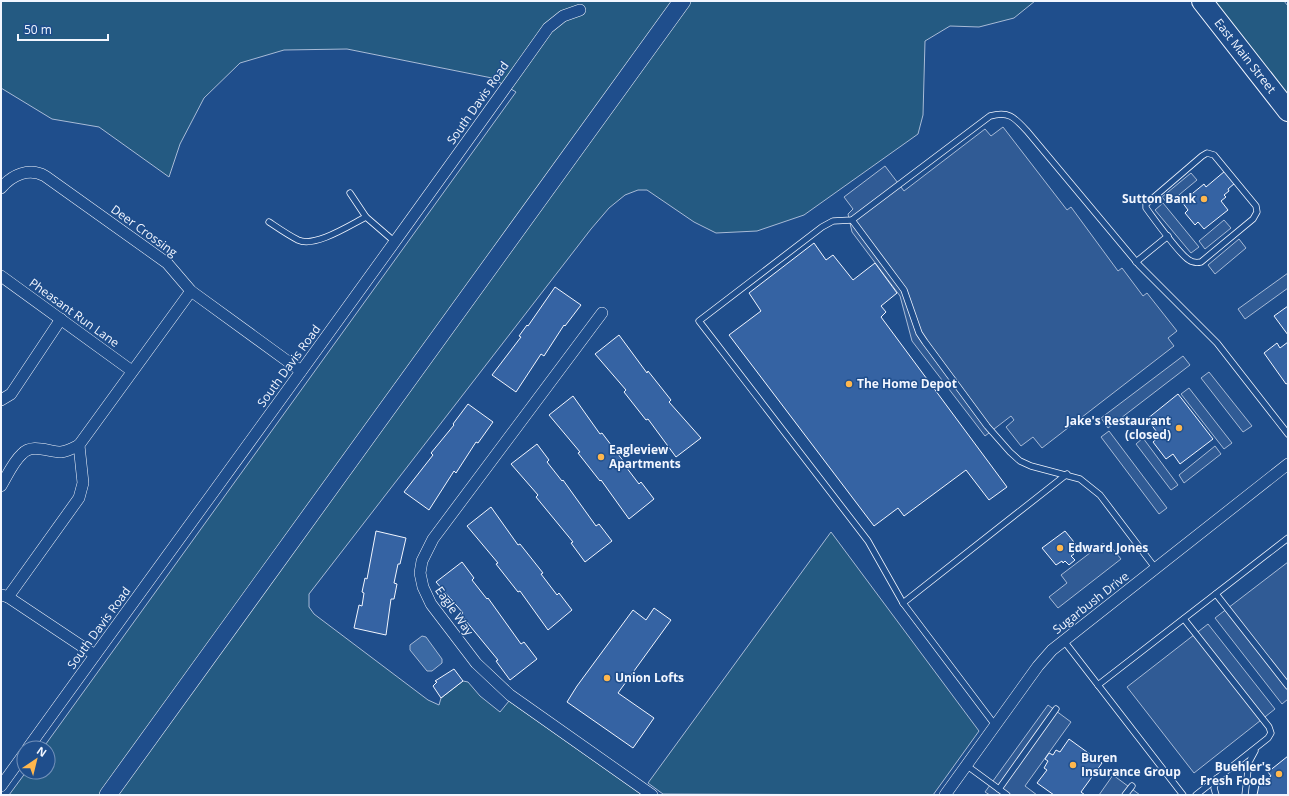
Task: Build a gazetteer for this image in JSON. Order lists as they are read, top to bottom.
{
  "streets": {
    "highway": ["East Main Street"],
    "street": [
      "South Davis Road",
      "Deer Crossing",
      "Pheasant Run Lane",
      "Sugarbush Drive",
      "Eagle Way"
    ]
  },
  "crossings": [
    ["South Davis Road", "Deer Crossing"]
  ],
  "places": [
    "Sutton Bank",
    "The Home Depot",
    "Jake's Restaurant (closed)",
    "Eagleview Apartments",
    "Edward Jones",
    "Union Lofts",
    "Buren Insurance Group",
    "Buehler's Fresh Foods"
  ],
  "scale_bar": "50 m",
  "north": "top right"
}
